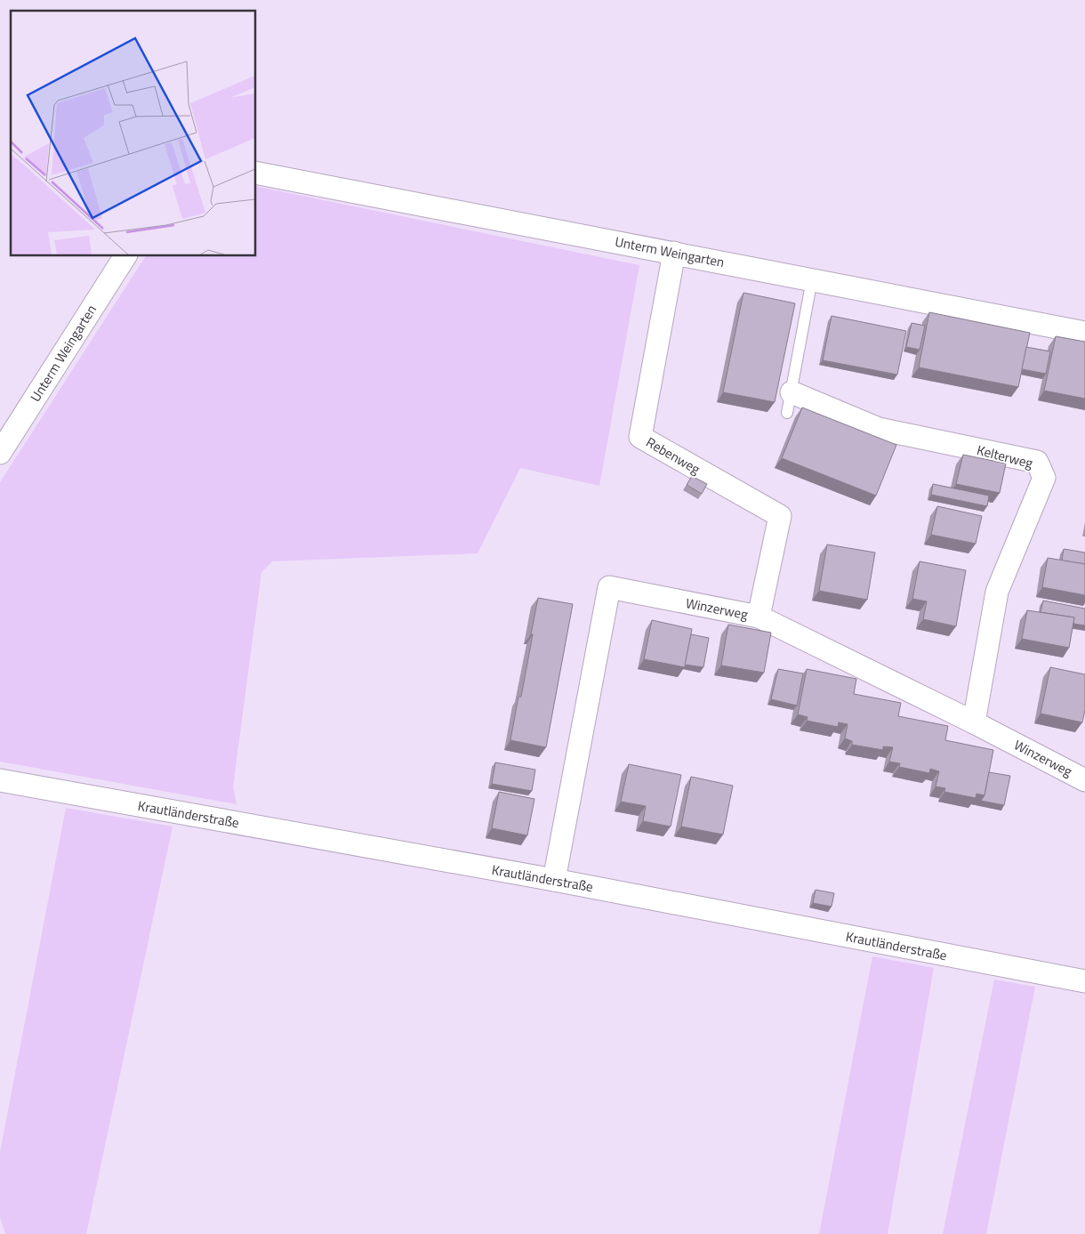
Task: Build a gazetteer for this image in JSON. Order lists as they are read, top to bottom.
{
  "streets": {
    "street": [
      "Unterm Weingarten",
      "Rebenweg",
      "Kelterweg",
      "Winzerweg",
      "Krautländerstraße"
    ]
  },
  "crossings": [
    ["Unterm Weingarten", "Rebenweg"],
    ["Unterm Weingarten", "Kelterweg"],
    ["Rebenweg", "Winzerweg"],
    ["Kelterweg", "Winzerweg"],
    ["Winzerweg", "Krautländerstraße"]
  ]
}
